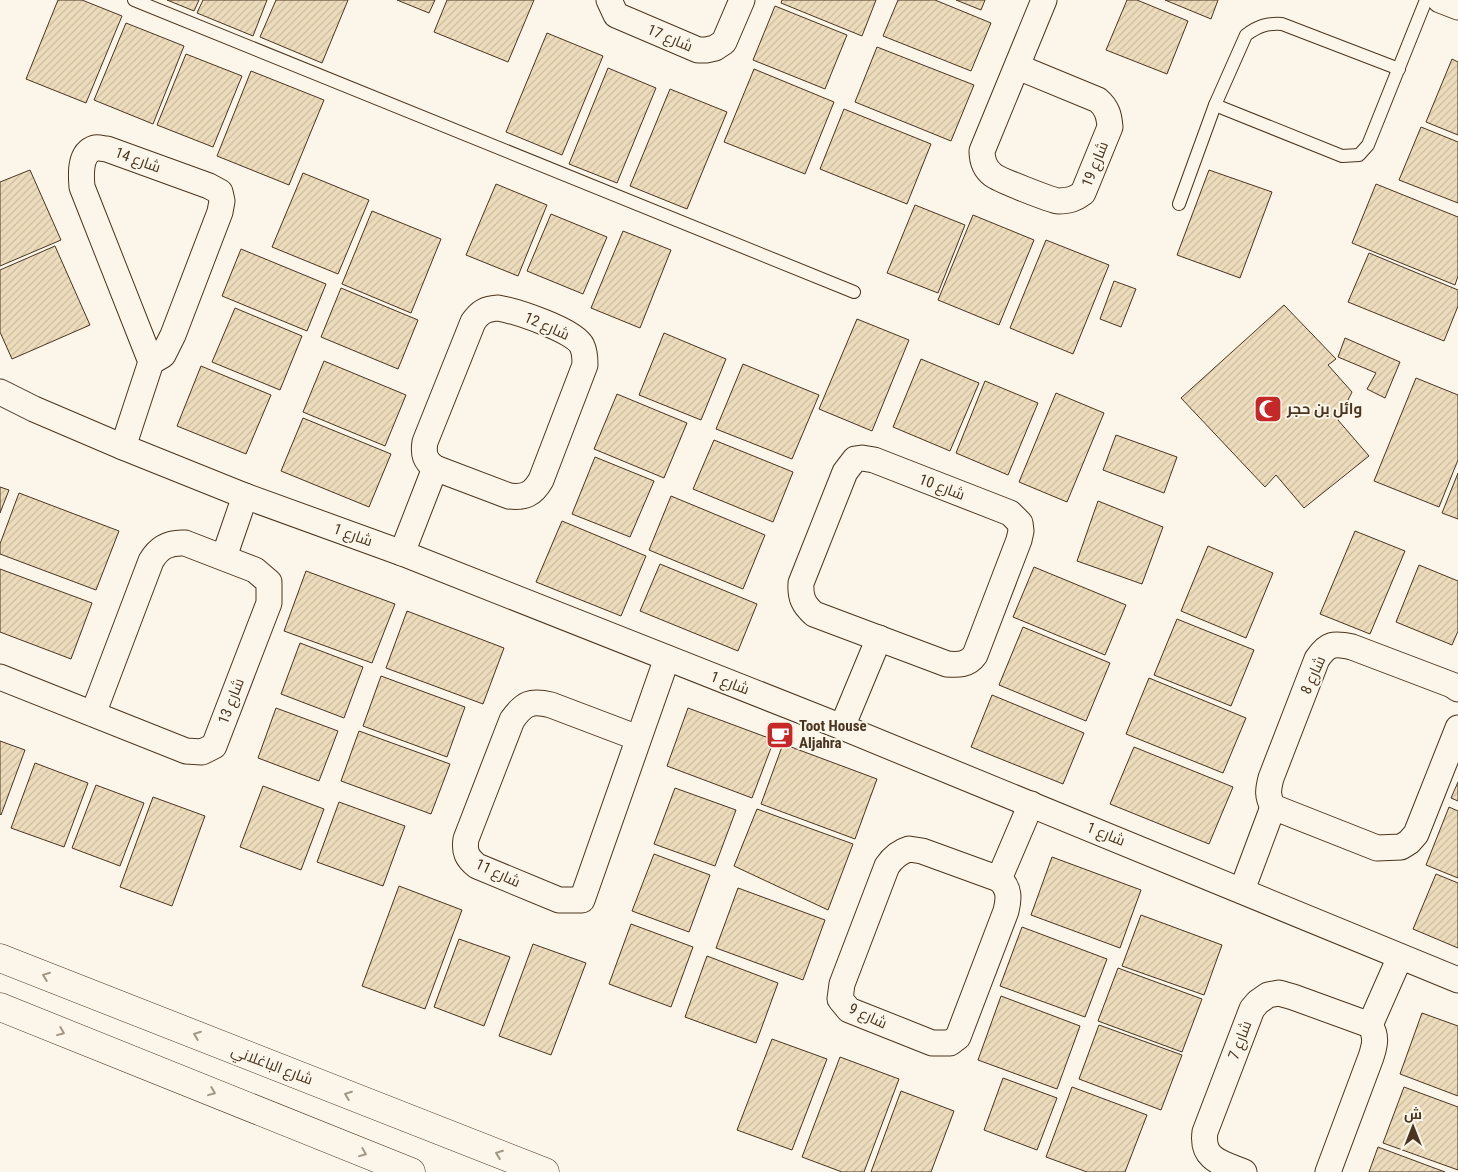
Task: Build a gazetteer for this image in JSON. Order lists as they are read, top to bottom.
{
  "streets": {
    "main road": ["شارع الباغلاني"],
    "street": [
      "شارع 17",
      "شارع 14",
      "شارع 19",
      "شارع 12",
      "شارع 10",
      "شارع 1",
      "شارع 8",
      "شارع 13",
      "شارع 11",
      "شارع 9",
      "شارع 7"
    ]
  },
  "crossings": [
    ["شارع 14", "شارع 1"],
    ["شارع 1", "شارع 8"],
    ["شارع 1", "شارع 11"]
  ],
  "places": {
    "mosque": ["وائل بن حجر"],
    "cafe": ["Toot House Aljahra"]
  },
  "north": "top"
}
